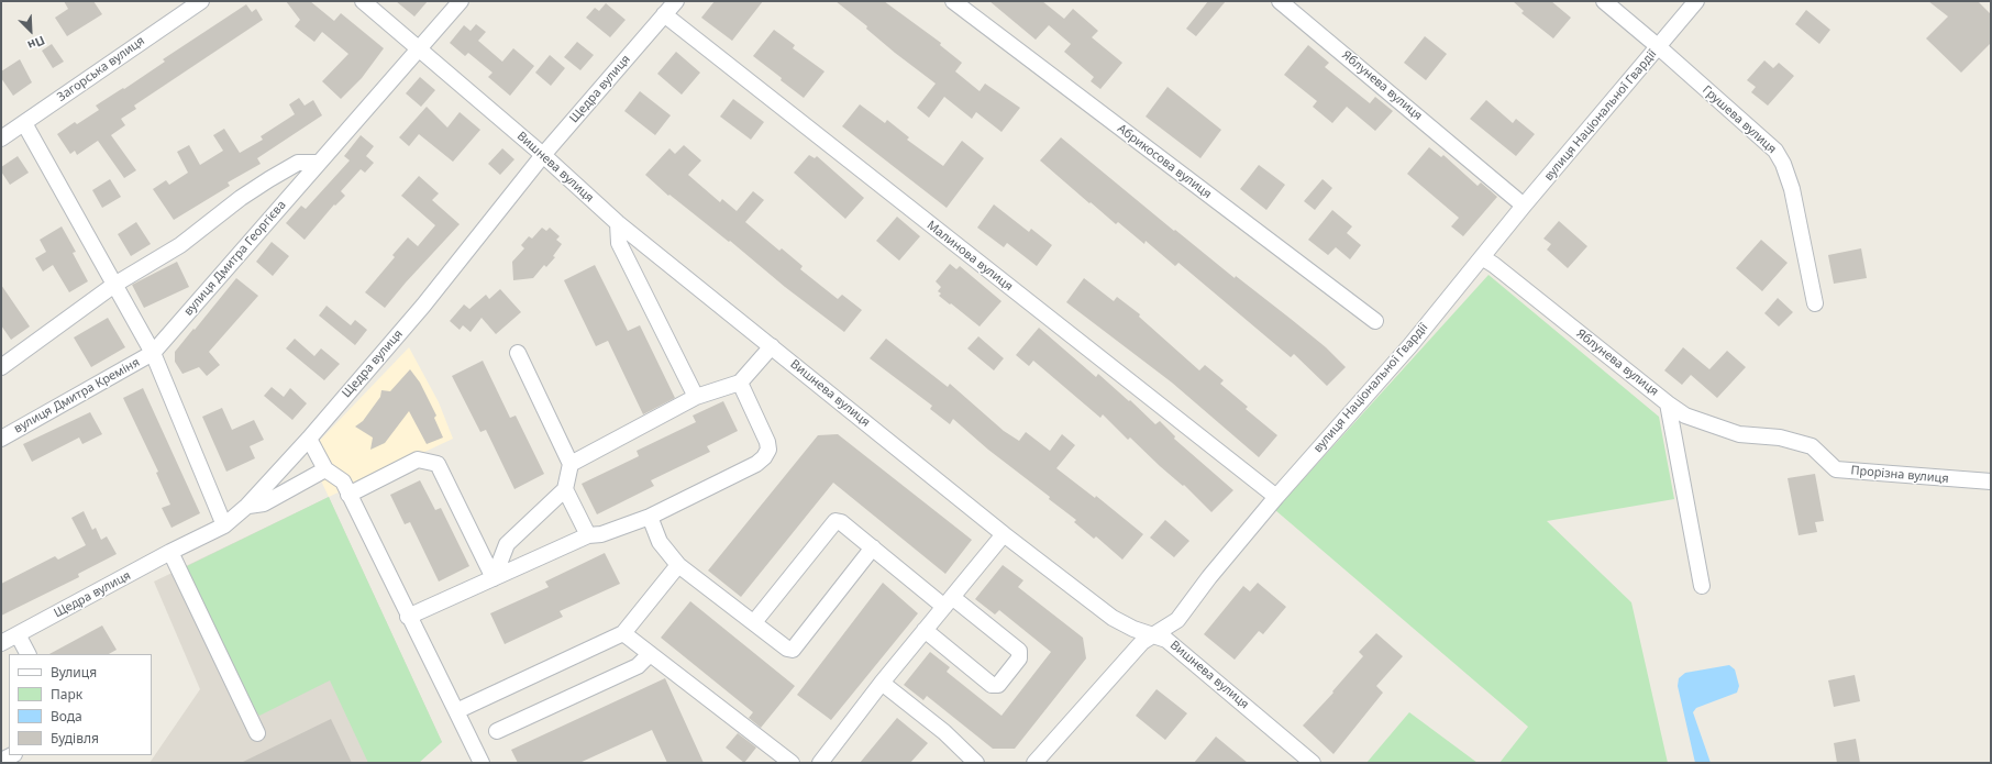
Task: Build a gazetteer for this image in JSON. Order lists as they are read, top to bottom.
{
  "streets": {
    "street": [
      "Загорська вулиця",
      "Яблунева вулиця",
      "Щедра вулиця",
      "вулиця Національної Гвардії",
      "Грушева вулиця",
      "Абрикосова вулиця",
      "Вишнева вулиця",
      "Малинова вулиця",
      "вулиця Дмитра Георгієва",
      "вулиця Дмитра Креміня",
      "Прорізна вулиця"
    ]
  },
  "crossings": [
    ["Яблунева вулиця", "вулиця Національної Гвардії"],
    ["Яблунева вулиця", "Прорізна вулиця"],
    ["Щедра вулиця", "Вишнева вулиця"],
    ["Щедра вулиця", "Малинова вулиця"],
    ["вулиця Національної Гвардії", "Грушева вулиця"],
    ["вулиця Національної Гвардії", "Вишнева вулиця"],
    ["вулиця Національної Гвардії", "Малинова вулиця"],
    ["Вишнева вулиця", "вулиця Дмитра Георгієва"],
    ["вулиця Дмитра Георгієва", "вулиця Дмитра Креміня"]
  ],
  "legend": [
    "Вулиця",
    "Парк",
    "Вода",
    "Будівля"
  ],
  "north": "bottom right"
}
